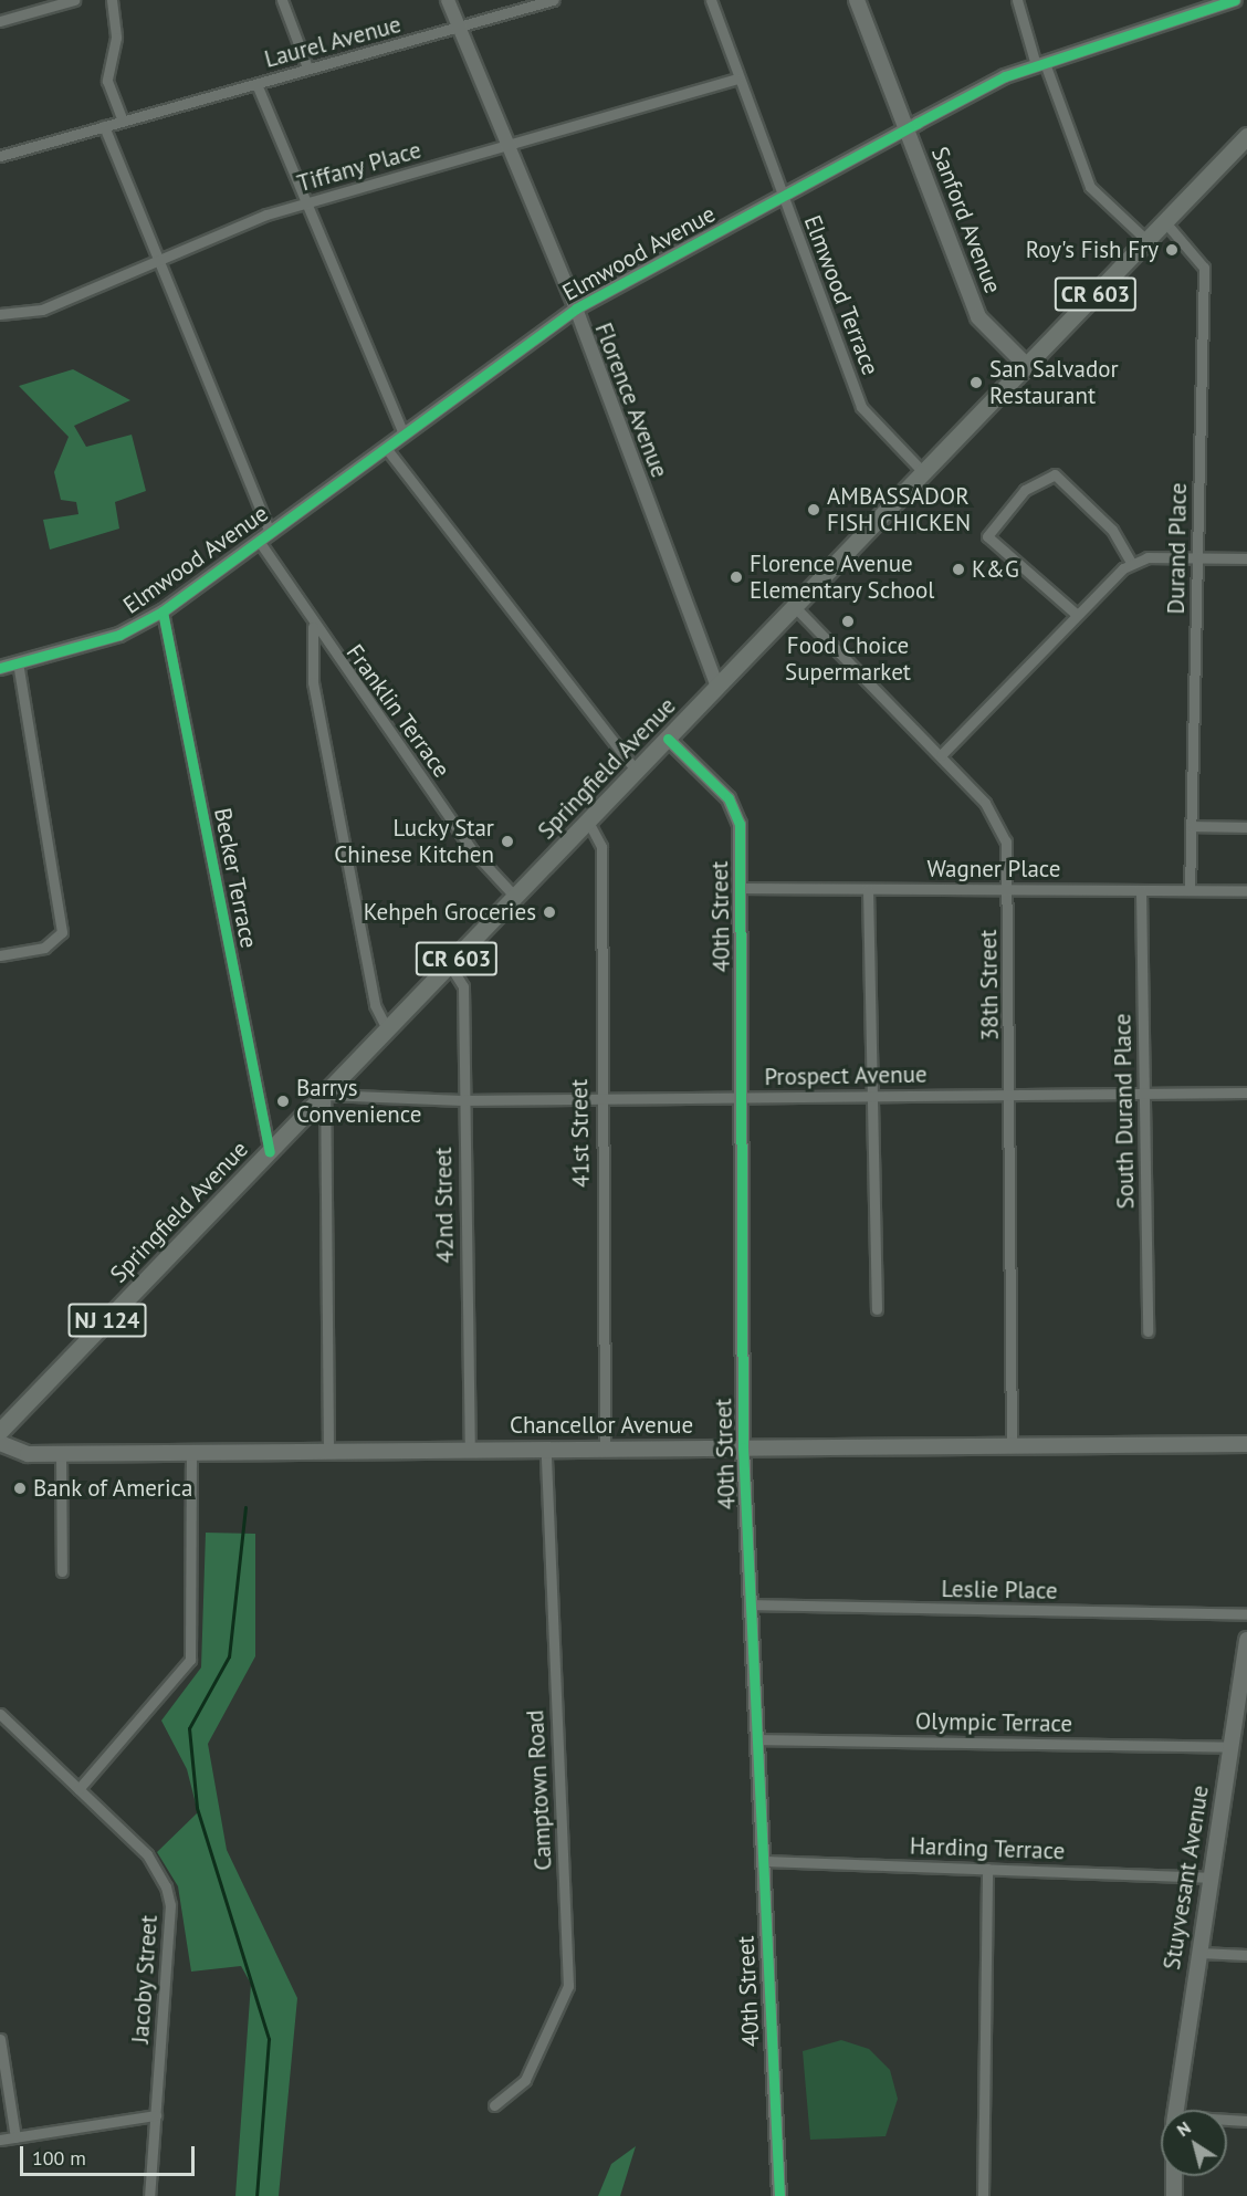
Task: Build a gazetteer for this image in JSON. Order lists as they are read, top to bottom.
{
  "streets": {
    "main road": [
      "Sanford Avenue",
      "CR 603",
      "Springfield Avenue",
      "NJ 124",
      "Chancellor Avenue",
      "Stuyvesant Avenue"
    ],
    "street": [
      "Laurel Avenue",
      "Tiffany Place",
      "Elmwood Avenue",
      "Elmwood Terrace",
      "Florence Avenue",
      "Durand Place",
      "Franklin Terrace",
      "Wagner Place",
      "Becker Terrace",
      "40th Street",
      "38th Street",
      "Prospect Avenue",
      "South Durand Place",
      "41st Street",
      "42nd Street",
      "Leslie Place",
      "Olympic Terrace",
      "Camptown Road",
      "Harding Terrace",
      "Jacoby Street"
    ]
  },
  "crossings": [
    ["Laurel Avenue", "Florence Avenue"],
    ["Laurel Avenue", "Franklin Terrace"],
    ["Tiffany Place", "Elmwood Terrace"],
    ["Tiffany Place", "Florence Avenue"],
    ["Tiffany Place", "Franklin Terrace"],
    ["Sanford Avenue", "Elmwood Avenue"],
    ["Sanford Avenue", "Springfield Avenue"],
    ["Elmwood Avenue", "Elmwood Terrace"],
    ["Elmwood Avenue", "Florence Avenue"],
    ["Elmwood Avenue", "Franklin Terrace"],
    ["Elmwood Avenue", "Becker Terrace"],
    ["Elmwood Terrace", "Springfield Avenue"],
    ["Florence Avenue", "Springfield Avenue"],
    ["Durand Place", "Springfield Avenue"],
    ["Durand Place", "Wagner Place"],
    ["Franklin Terrace", "Springfield Avenue"],
    ["Springfield Avenue", "Becker Terrace"],
    ["Springfield Avenue", "40th Street"],
    ["Springfield Avenue", "38th Street"],
    ["Springfield Avenue", "Prospect Avenue"],
    ["Springfield Avenue", "41st Street"],
    ["Springfield Avenue", "42nd Street"],
    ["Wagner Place", "40th Street"],
    ["Wagner Place", "38th Street"],
    ["Wagner Place", "South Durand Place"],
    ["40th Street", "Prospect Avenue"],
    ["40th Street", "Chancellor Avenue"],
    ["40th Street", "Leslie Place"],
    ["40th Street", "Olympic Terrace"],
    ["40th Street", "Harding Terrace"],
    ["38th Street", "Prospect Avenue"],
    ["38th Street", "Chancellor Avenue"],
    ["Prospect Avenue", "South Durand Place"],
    ["Prospect Avenue", "41st Street"],
    ["Prospect Avenue", "42nd Street"],
    ["41st Street", "Chancellor Avenue"],
    ["42nd Street", "Chancellor Avenue"],
    ["Chancellor Avenue", "Camptown Road"],
    ["Olympic Terrace", "Stuyvesant Avenue"],
    ["Harding Terrace", "Stuyvesant Avenue"]
  ],
  "places": [
    "Roy's Fish Fry",
    "San Salvador Restaurant",
    "AMBASSADOR FISH CHICKEN",
    "K&G",
    "Florence Avenue Elementary School",
    "Food Choice Supermarket",
    "Lucky Star Chinese Kitchen",
    "Kehpeh Groceries",
    "Barrys Convenience",
    "Bank of America"
  ],
  "scale_bar": "100 m",
  "north": "top left"
}
